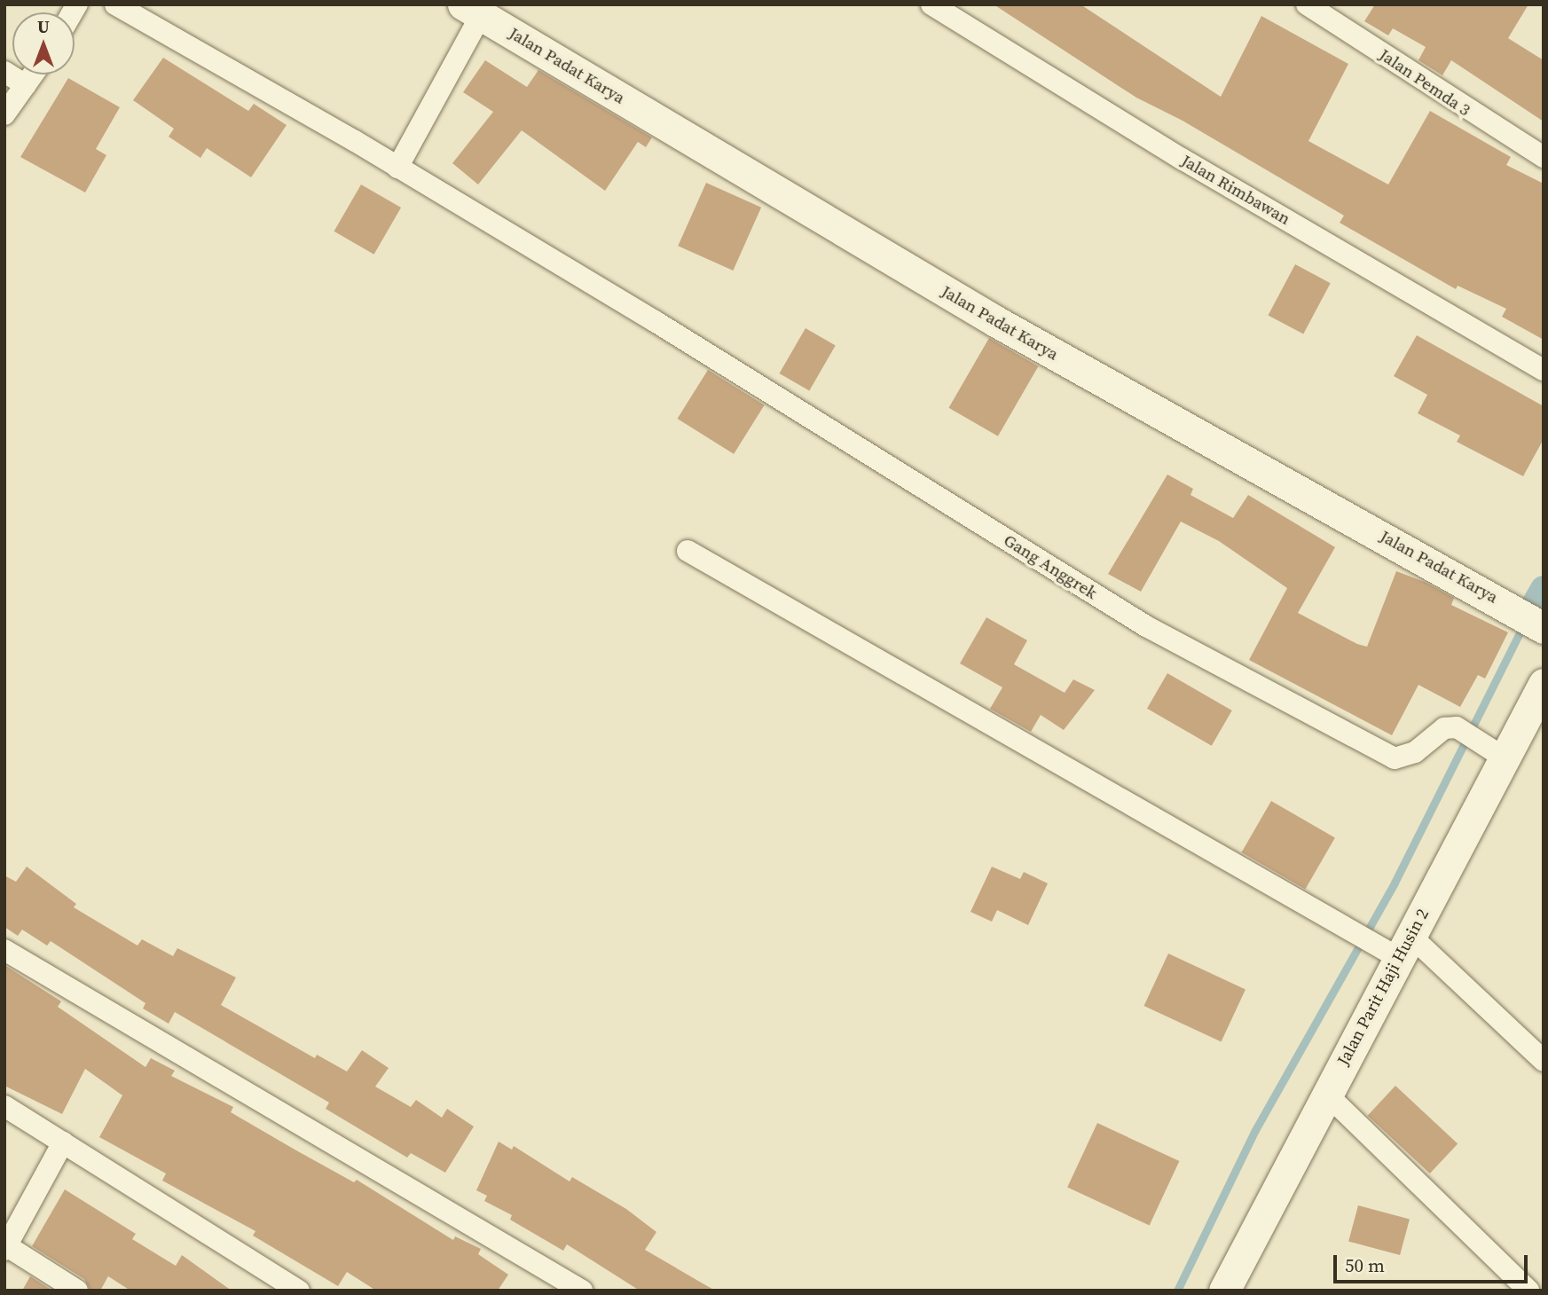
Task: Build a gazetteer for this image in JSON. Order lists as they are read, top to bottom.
{
  "streets": {
    "street": [
      "Jalan Padat Karya",
      "Jalan Pemda 3",
      "Jalan Rimbawan",
      "Gang Anggrek",
      "Jalan Parit Haji Husin 2"
    ]
  },
  "crossings": [
    ["Gang Anggrek", "Jalan Parit Haji Husin 2"]
  ],
  "scale_bar": "50 m",
  "north": "top"
}
